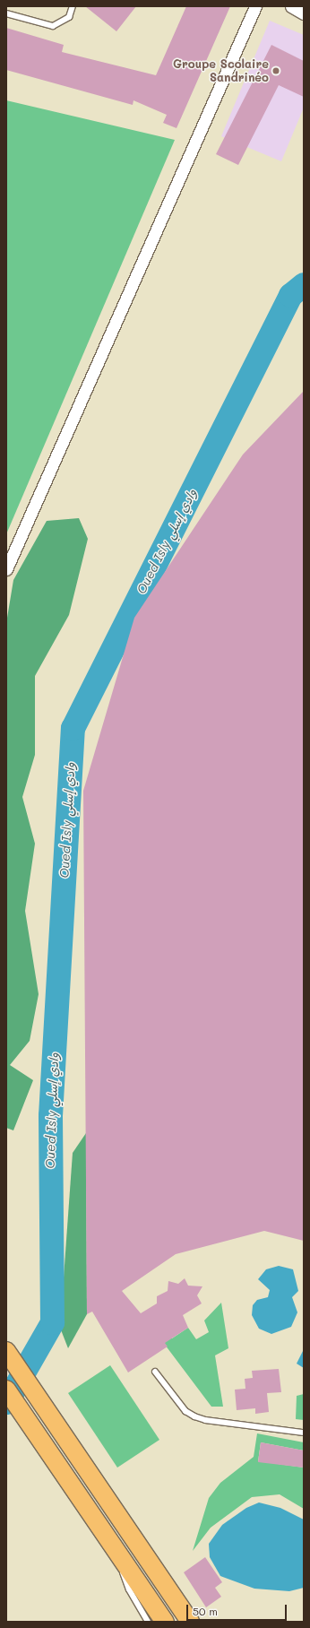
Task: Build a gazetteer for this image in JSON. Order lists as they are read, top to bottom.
{
  "water": ["Oued Isly وادي إسلي"],
  "places": ["Groupe Scolaire Sandrinéo"],
  "scale_bar": "50 m"
}
